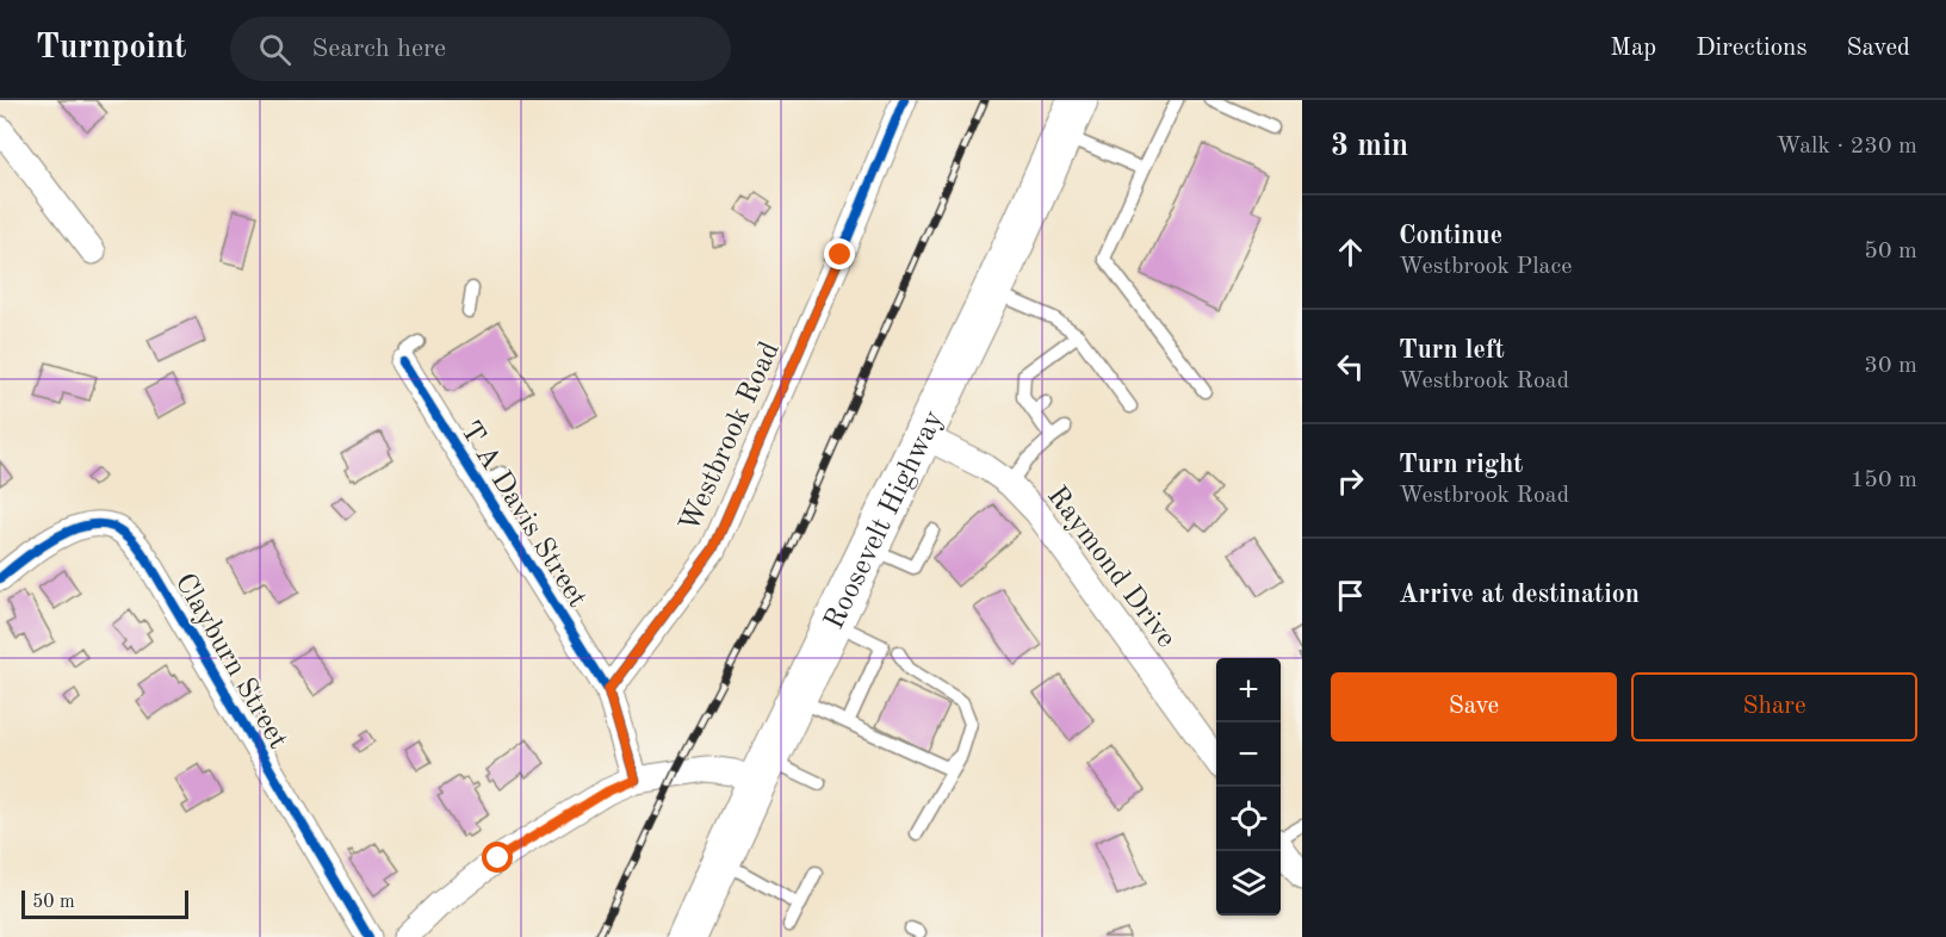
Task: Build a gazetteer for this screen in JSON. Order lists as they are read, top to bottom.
{
  "streets": {
    "main road": ["Roosevelt Highway"],
    "street": [
      "Westbrook Road",
      "T A Davis Street",
      "Raymond Drive",
      "Clayburn Street"
    ]
  },
  "crossings": [
    ["Westbrook Road", "T A Davis Street"],
    ["Roosevelt Highway", "Raymond Drive"]
  ],
  "scale_bar": "50 m",
  "page": {
    "header": "Turnpoint",
    "search": "Search here",
    "nav": ["Map", "Directions", "Saved"],
    "heading": ["3 min", "Walk · 230 m"],
    "list": [
      ["Continue", "Westbrook Place", "50 m"],
      ["Turn left", "Westbrook Road", "30 m"],
      ["Turn right", "Westbrook Road", "150 m"],
      "Arrive at destination"
    ],
    "buttons": ["Save", "Share"],
    "map_buttons": ["+", "−"],
    "scale": "50 m"
  }
}
